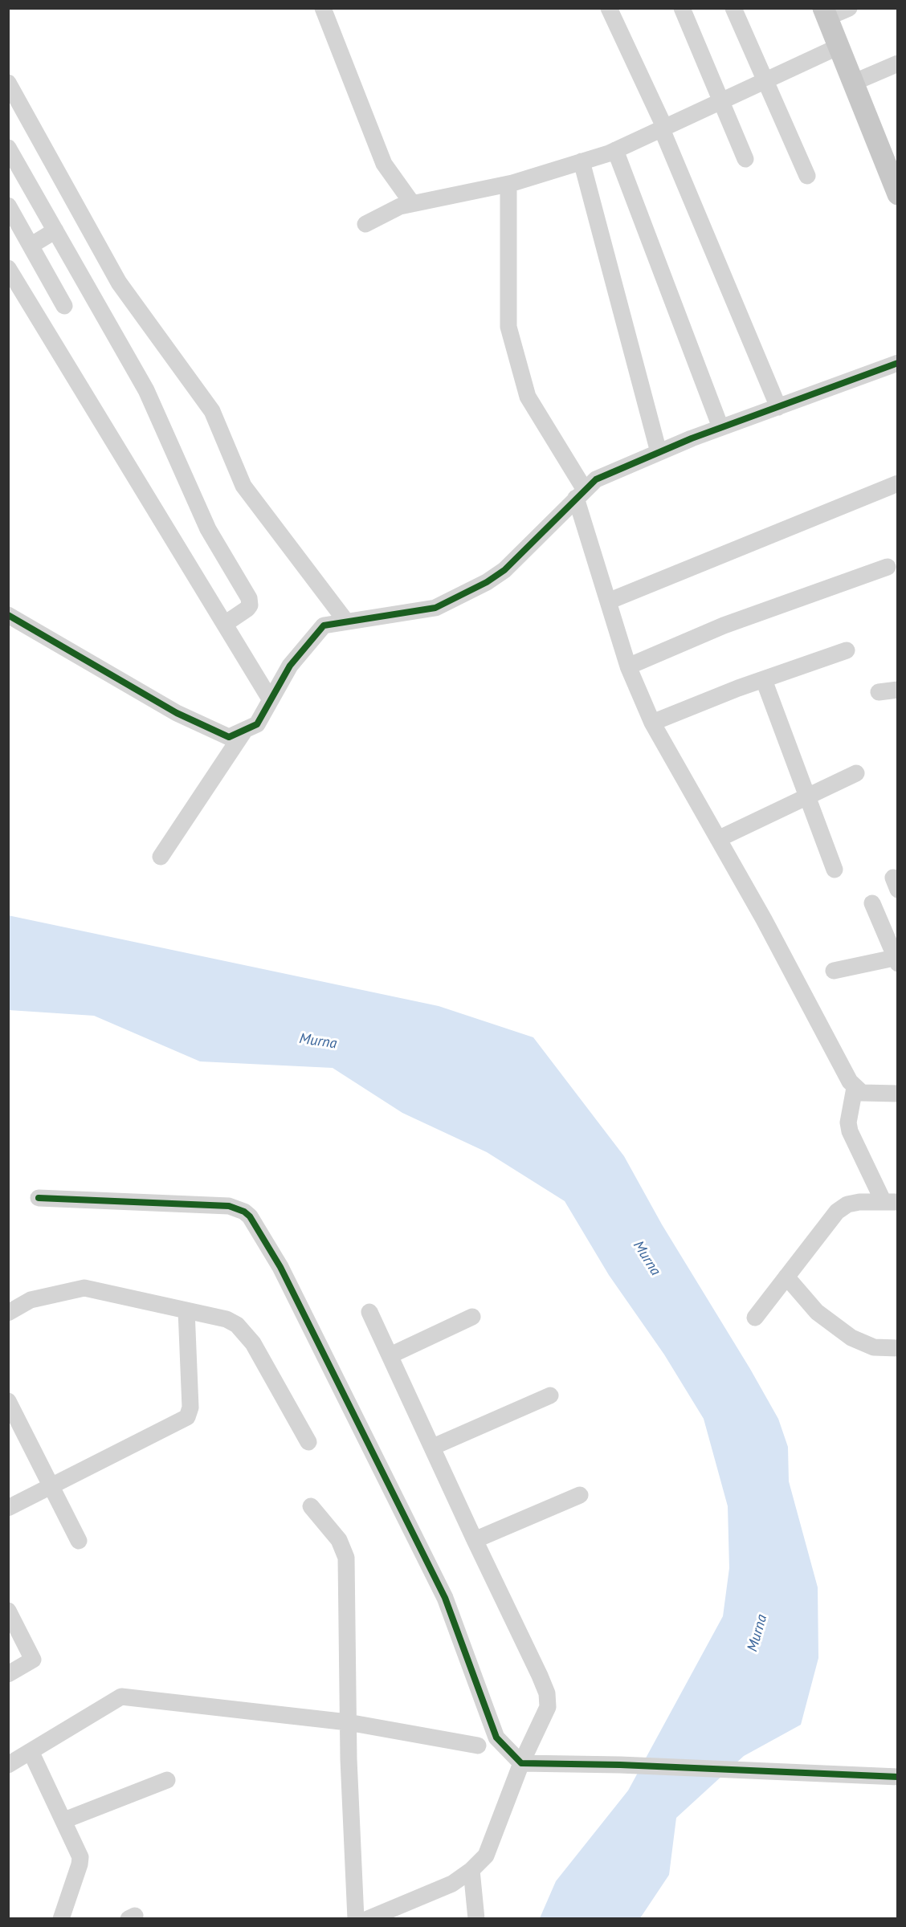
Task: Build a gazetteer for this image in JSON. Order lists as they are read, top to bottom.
{
  "water": ["Murna"]
}
